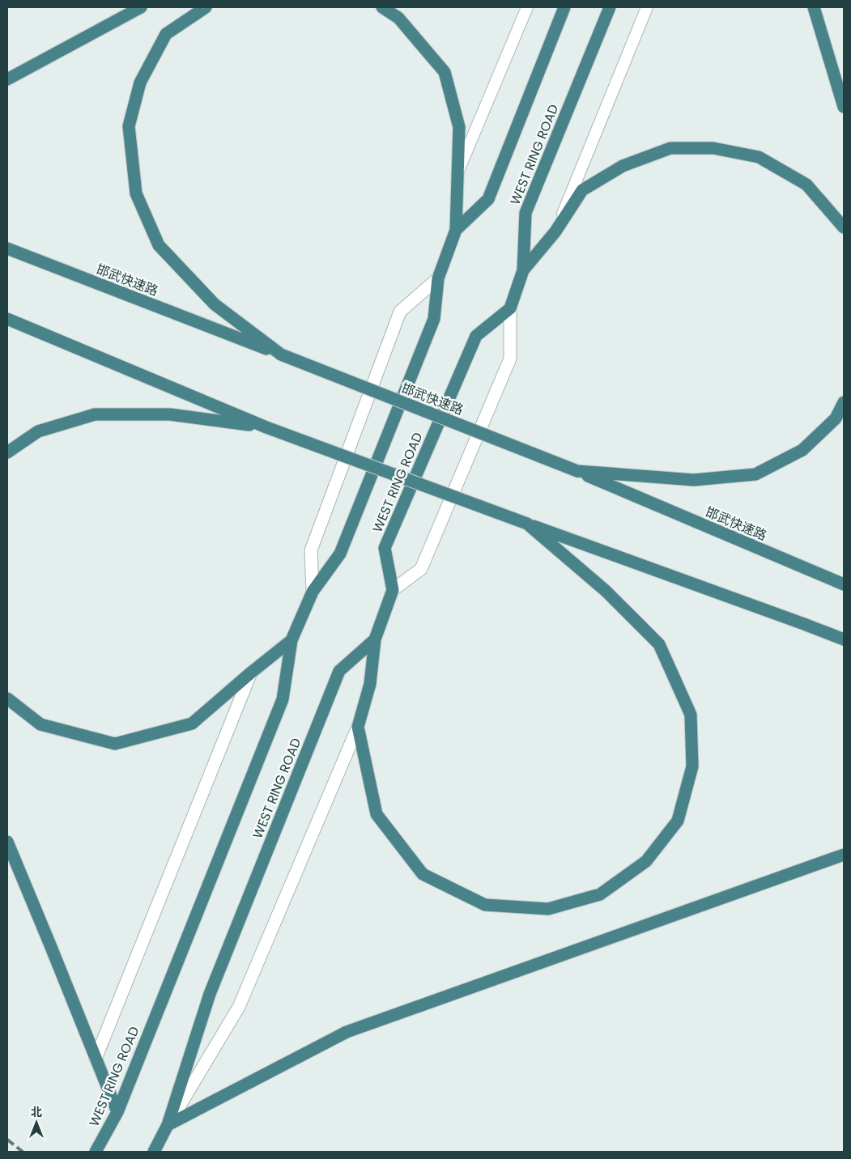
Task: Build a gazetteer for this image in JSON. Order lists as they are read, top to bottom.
{
  "streets": {
    "highway": ["WEST RING ROAD", "邯武快速路"]
  },
  "north": "top"
}
